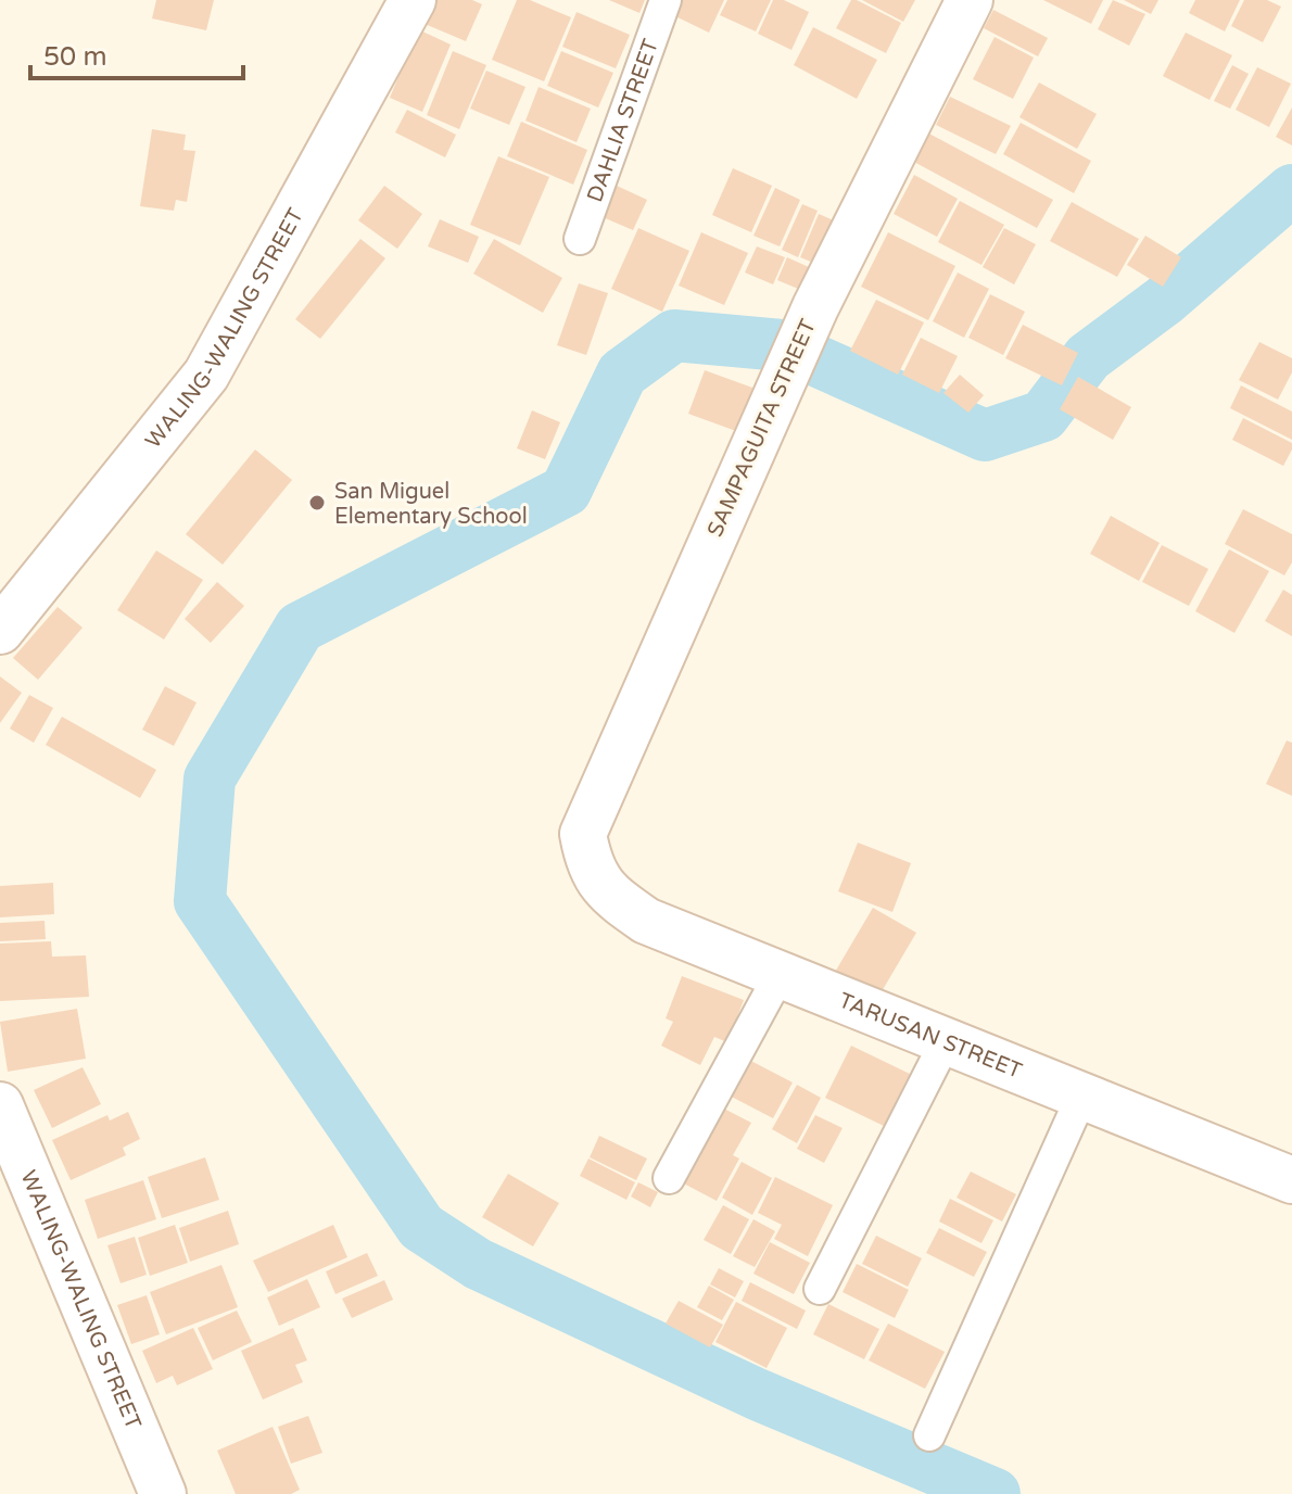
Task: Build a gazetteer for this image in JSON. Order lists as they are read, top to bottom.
{
  "streets": {
    "street": [
      "DAHLIA STREET",
      "WALING-WALING STREET",
      "SAMPAGUITA STREET",
      "TARUSAN STREET"
    ]
  },
  "crossings": [
    ["SAMPAGUITA STREET", "TARUSAN STREET"]
  ],
  "places": ["San Miguel Elementary School"],
  "scale_bar": "50 m"
}
